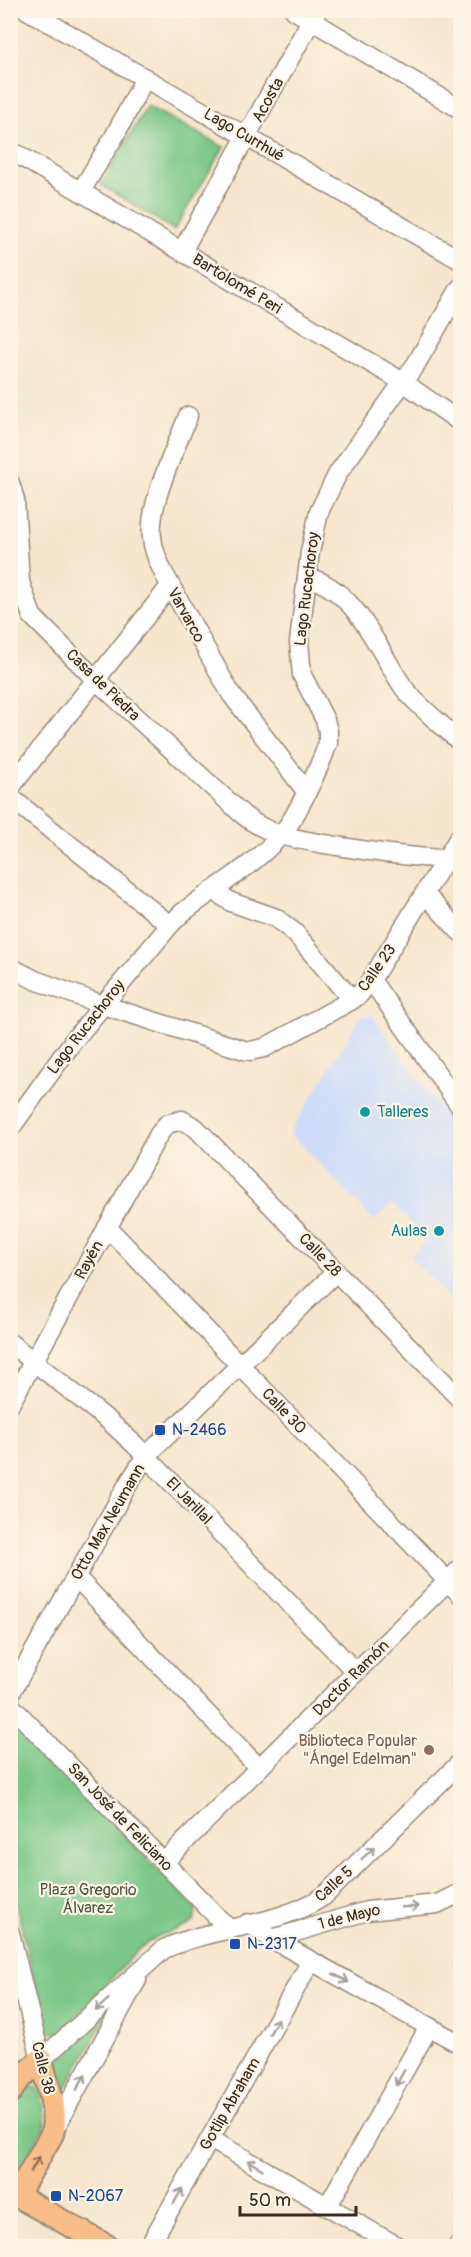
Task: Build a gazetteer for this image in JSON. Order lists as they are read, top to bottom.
{
  "streets": {
    "main road": ["Calle 5", "Calle 38"],
    "street": [
      "Acosta",
      "Lago Currhué",
      "Bartolomé Peri",
      "Lago Rucachoroy",
      "Varvarco",
      "Casa de Piedra",
      "Calle 23",
      "Calle 28",
      "Rayén",
      "Calle 30",
      "El Jarillal",
      "Otto Max Neumann",
      "Doctor Ramón",
      "San José de Feliciano",
      "1 de Mayo",
      "Gotlip Abraham"
    ]
  },
  "crossings": [
    ["Acosta", "Lago Currhué"],
    ["Acosta", "Bartolomé Peri"],
    ["Bartolomé Peri", "Lago Rucachoroy"],
    ["Lago Rucachoroy", "Varvarco"],
    ["Lago Rucachoroy", "Casa de Piedra"],
    ["Lago Rucachoroy", "Calle 23"],
    ["Casa de Piedra", "Calle 23"],
    ["Calle 28", "Rayén"],
    ["Calle 28", "Otto Max Neumann"],
    ["Rayén", "Calle 30"],
    ["Rayén", "El Jarillal"],
    ["Calle 30", "Otto Max Neumann"],
    ["Calle 30", "Doctor Ramón"],
    ["El Jarillal", "Otto Max Neumann"],
    ["El Jarillal", "Doctor Ramón"],
    ["Doctor Ramón", "San José de Feliciano"],
    ["San José de Feliciano", "Calle 5"],
    ["Calle 5", "Calle 38"]
  ],
  "one_way": ["1 de Mayo"],
  "parks": ["Plaza Gregorio Álvarez"],
  "places": {
    "other": ["Talleres", "Aulas", "Biblioteca Popular \"Ángel Edelman\""],
    "transit": ["N-2466", "N-2317", "N-2067"]
  },
  "scale_bar": "50 m"
}
